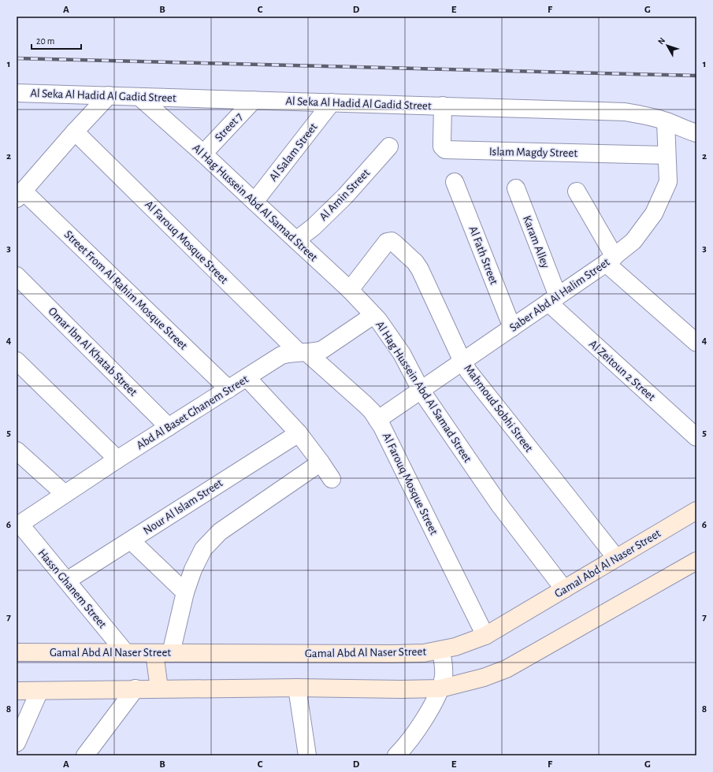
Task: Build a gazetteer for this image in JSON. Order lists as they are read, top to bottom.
{
  "streets": {
    "street": [
      "Al Seka Al Hadid Al Gadid Street",
      "Street 7",
      "Al Salam Street",
      "Islam Magdy Street",
      "Al Amin Street",
      "Al Hag Hussein Abd Al Samad Street",
      "Al Farouq Mosque Street",
      "Karam Alley",
      "Al Fath Street",
      "Street From Al Rahim Mosque Street",
      "Saber Abd Al Halim Street",
      "Omar Ibn Al Khatab Street",
      "Al Zeitoun 2 Street",
      "Mahmoud Sobhi Street",
      "Abd Al Baset Ghanem Street",
      "Nour Al Islam Street",
      "Gamal Abd Al Naser Street",
      "Hassn Ghanem Street"
    ]
  },
  "crossings": [
    ["Al Seka Al Hadid Al Gadid Street", "Street 7"],
    ["Al Seka Al Hadid Al Gadid Street", "Al Salam Street"],
    ["Al Seka Al Hadid Al Gadid Street", "Islam Magdy Street"],
    ["Al Seka Al Hadid Al Gadid Street", "Al Hag Hussein Abd Al Samad Street"],
    ["Al Seka Al Hadid Al Gadid Street", "Saber Abd Al Halim Street"],
    ["Street 7", "Al Hag Hussein Abd Al Samad Street"],
    ["Al Salam Street", "Al Hag Hussein Abd Al Samad Street"],
    ["Islam Magdy Street", "Saber Abd Al Halim Street"],
    ["Al Amin Street", "Al Hag Hussein Abd Al Samad Street"],
    ["Al Hag Hussein Abd Al Samad Street", "Saber Abd Al Halim Street"],
    ["Al Hag Hussein Abd Al Samad Street", "Mahmoud Sobhi Street"],
    ["Al Hag Hussein Abd Al Samad Street", "Abd Al Baset Ghanem Street"],
    ["Al Hag Hussein Abd Al Samad Street", "Gamal Abd Al Naser Street"],
    ["Al Farouq Mosque Street", "Saber Abd Al Halim Street"],
    ["Al Farouq Mosque Street", "Abd Al Baset Ghanem Street"],
    ["Al Farouq Mosque Street", "Gamal Abd Al Naser Street"],
    ["Karam Alley", "Saber Abd Al Halim Street"],
    ["Karam Alley", "Al Zeitoun 2 Street"],
    ["Al Fath Street", "Saber Abd Al Halim Street"],
    ["Street From Al Rahim Mosque Street", "Abd Al Baset Ghanem Street"],
    ["Saber Abd Al Halim Street", "Al Zeitoun 2 Street"],
    ["Saber Abd Al Halim Street", "Mahmoud Sobhi Street"],
    ["Omar Ibn Al Khatab Street", "Abd Al Baset Ghanem Street"],
    ["Mahmoud Sobhi Street", "Gamal Abd Al Naser Street"],
    ["Abd Al Baset Ghanem Street", "Hassn Ghanem Street"],
    ["Nour Al Islam Street", "Hassn Ghanem Street"],
    ["Gamal Abd Al Naser Street", "Hassn Ghanem Street"]
  ],
  "scale_bar": "20 m",
  "north": "top left",
  "grid": {
    "columns": [
      "A",
      "B",
      "C",
      "D",
      "E",
      "F",
      "G"
    ],
    "rows": [
      "1",
      "2",
      "3",
      "4",
      "5",
      "6",
      "7",
      "8"
    ]
  }
}
